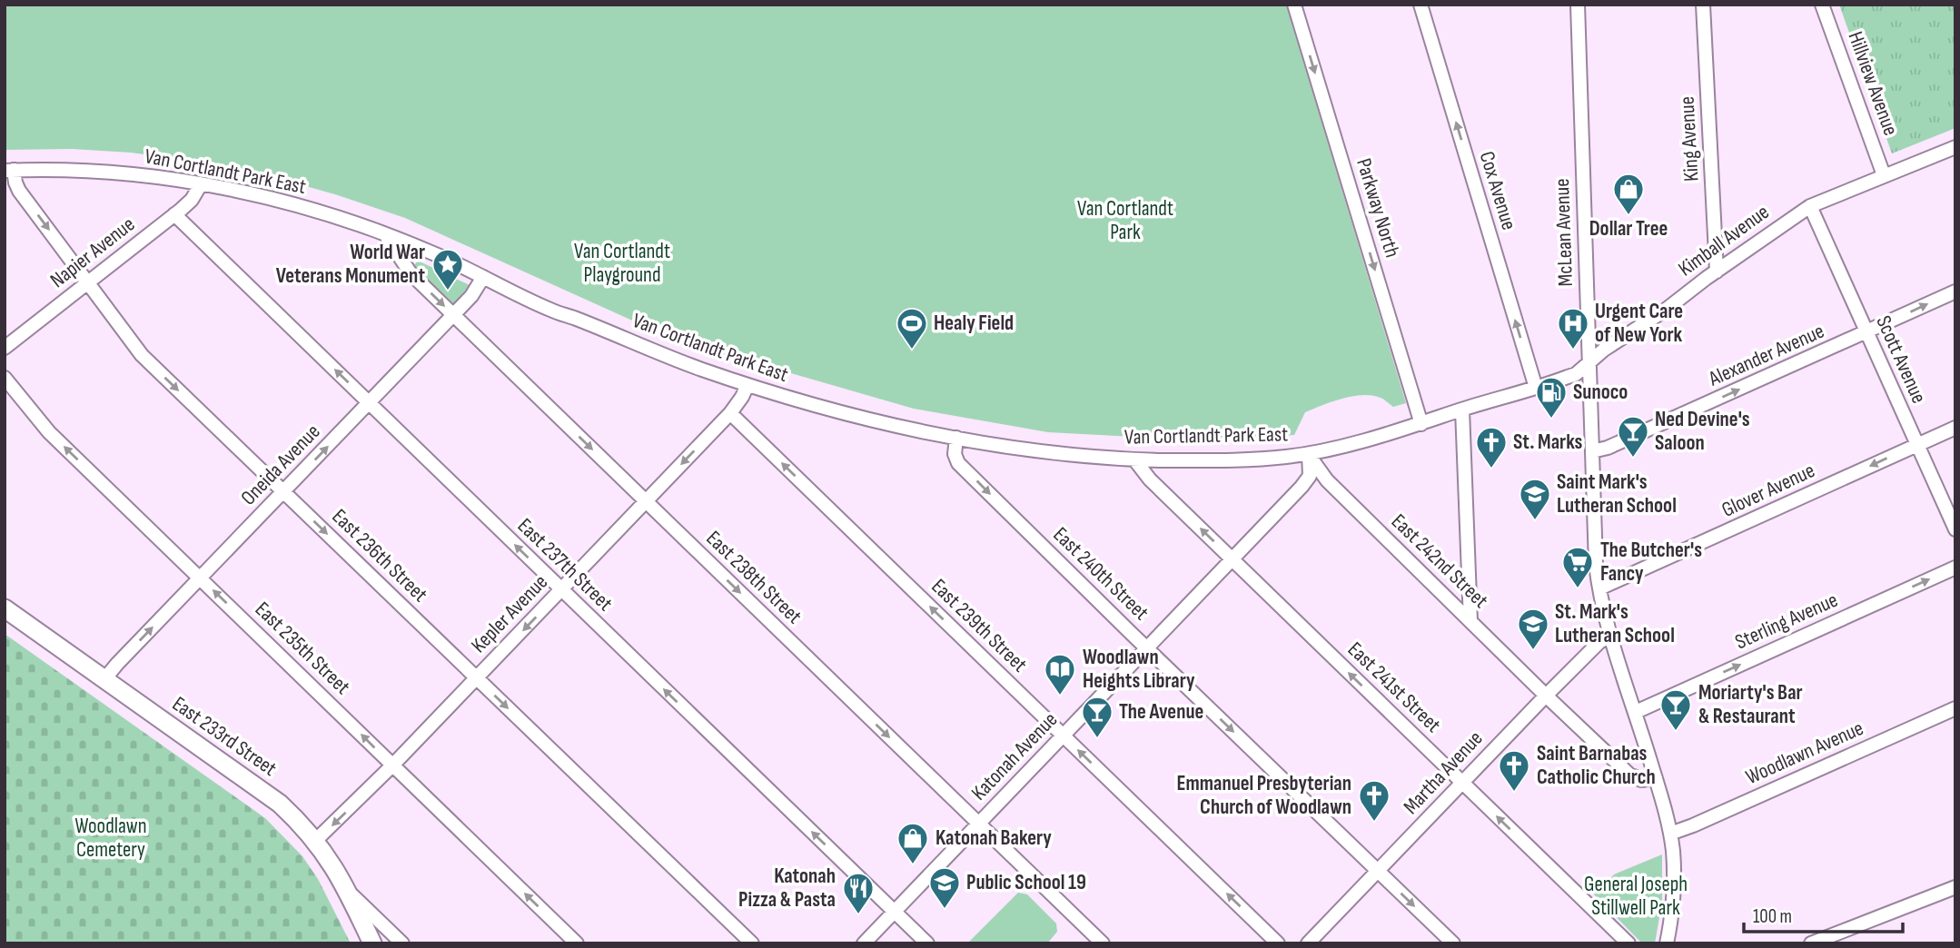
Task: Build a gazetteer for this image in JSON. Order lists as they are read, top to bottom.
{
  "streets": {
    "main road": ["East 233rd Street"],
    "street": [
      "Hillview Avenue",
      "King Avenue",
      "Van Cortlandt Park East",
      "Cox Avenue",
      "Parkway North",
      "McLean Avenue",
      "Kimball Avenue",
      "Napier Avenue",
      "Alexander Avenue",
      "Scott Avenue",
      "Oneida Avenue",
      "Glover Avenue",
      "East 236th Street",
      "East 242nd Street",
      "East 237th Street",
      "East 240th Street",
      "East 238th Street",
      "Kepler Avenue",
      "Sterling Avenue",
      "East 239th Street",
      "East 235th Street",
      "East 241st Street",
      "Woodlawn Avenue",
      "Katonah Avenue",
      "Martha Avenue"
    ]
  },
  "crossings": [
    ["Hillview Avenue", "Kimball Avenue"],
    ["King Avenue", "Kimball Avenue"],
    ["Van Cortlandt Park East", "Parkway North"],
    ["Van Cortlandt Park East", "Kimball Avenue"],
    ["Van Cortlandt Park East", "Napier Avenue"],
    ["Van Cortlandt Park East", "Oneida Avenue"],
    ["Van Cortlandt Park East", "East 236th Street"],
    ["Van Cortlandt Park East", "East 242nd Street"],
    ["Van Cortlandt Park East", "East 240th Street"],
    ["Van Cortlandt Park East", "East 238th Street"],
    ["Van Cortlandt Park East", "East 241st Street"],
    ["Van Cortlandt Park East", "Katonah Avenue"],
    ["Cox Avenue", "Kimball Avenue"],
    ["Parkway North", "Kimball Avenue"],
    ["McLean Avenue", "Kimball Avenue"],
    ["McLean Avenue", "Alexander Avenue"],
    ["McLean Avenue", "Glover Avenue"],
    ["McLean Avenue", "East 242nd Street"],
    ["McLean Avenue", "Sterling Avenue"],
    ["McLean Avenue", "Woodlawn Avenue"],
    ["McLean Avenue", "Martha Avenue"],
    ["Kimball Avenue", "Scott Avenue"],
    ["Napier Avenue", "East 236th Street"],
    ["Napier Avenue", "East 237th Street"],
    ["Alexander Avenue", "Scott Avenue"],
    ["Scott Avenue", "Glover Avenue"],
    ["Oneida Avenue", "East 236th Street"],
    ["Oneida Avenue", "East 237th Street"],
    ["Oneida Avenue", "East 238th Street"],
    ["Oneida Avenue", "East 235th Street"],
    ["Oneida Avenue", "East 233rd Street"],
    ["East 236th Street", "Kepler Avenue"],
    ["East 242nd Street", "Katonah Avenue"],
    ["East 242nd Street", "Martha Avenue"],
    ["East 237th Street", "Kepler Avenue"],
    ["East 237th Street", "Katonah Avenue"],
    ["East 240th Street", "Katonah Avenue"],
    ["East 240th Street", "Martha Avenue"],
    ["East 238th Street", "Kepler Avenue"],
    ["East 238th Street", "Katonah Avenue"],
    ["Kepler Avenue", "East 239th Street"],
    ["Kepler Avenue", "East 235th Street"],
    ["Kepler Avenue", "East 233rd Street"],
    ["East 239th Street", "Katonah Avenue"],
    ["East 241st Street", "Katonah Avenue"],
    ["East 241st Street", "Martha Avenue"]
  ],
  "one_way": [
    "Cox Avenue",
    "Parkway North",
    "Alexander Avenue",
    "Oneida Avenue",
    "Glover Avenue",
    "East 236th Street",
    "East 237th Street",
    "East 240th Street",
    "East 238th Street",
    "Kepler Avenue",
    "Sterling Avenue",
    "East 239th Street",
    "East 235th Street",
    "East 241st Street"
  ],
  "parks": [
    "Van Cortlandt Park",
    "Van Cortlandt Playground",
    "Woodlawn Cemetery",
    "General Joseph Stillwell Park"
  ],
  "places": {
    "shop": ["Dollar Tree", "Katonah Bakery"],
    "place": ["World War Veterans Monument"],
    "sports": ["Healy Field"],
    "hospital": ["Urgent Care of New York"],
    "fuel station": ["Sunoco"],
    "bar": ["Ned Devine's Saloon", "Moriarty's Bar & Restaurant", "The Avenue"],
    "church": ["St. Marks", "Saint Barnabas Catholic Church", "Emmanuel Presbyterian Church of Woodlawn"],
    "school or university": ["Saint Mark's Lutheran School", "St. Mark's Lutheran School", "Public School 19"],
    "supermarket": ["The Butcher's Fancy"],
    "library": ["Woodlawn Heights Library"],
    "restaurant": ["Katonah Pizza & Pasta"]
  },
  "scale_bar": "100 m"
}
